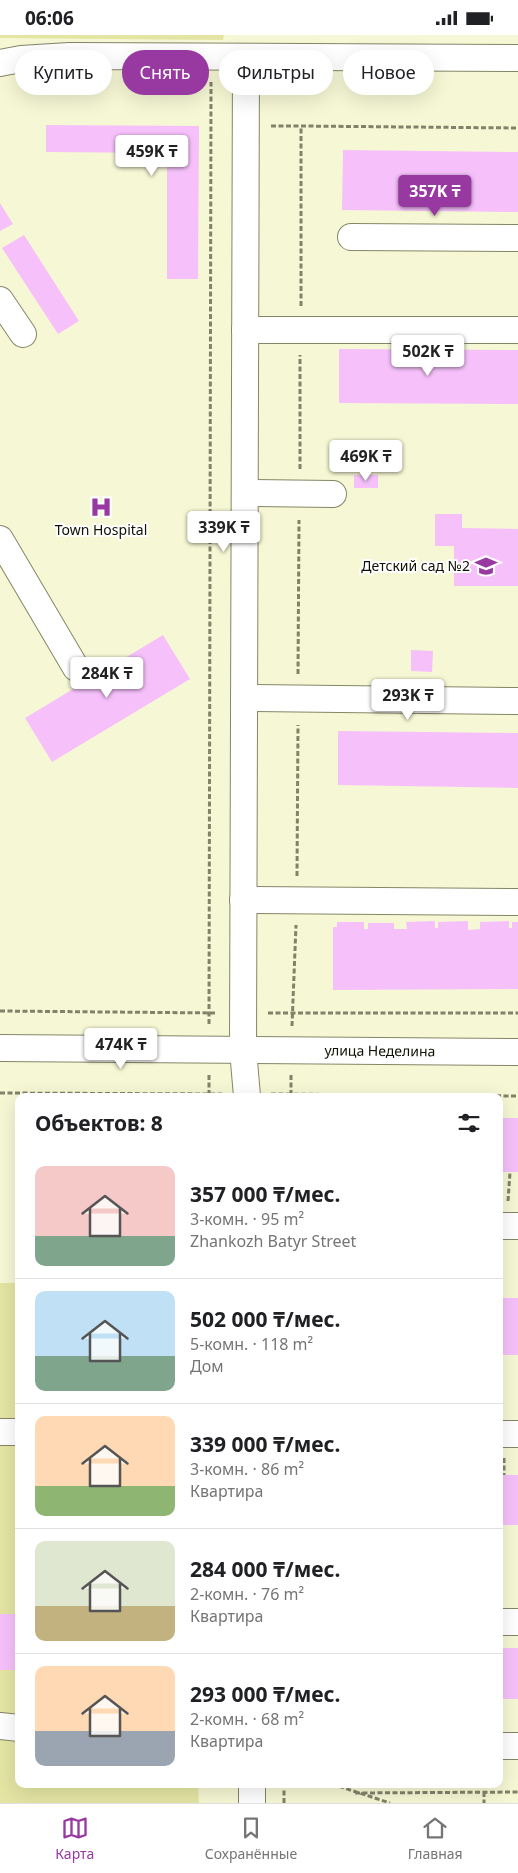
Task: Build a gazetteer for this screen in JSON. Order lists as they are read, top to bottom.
{
  "streets": {
    "street": ["улица Неделина"]
  },
  "places": {
    "hospital": ["Town Hospital"],
    "school or university": ["Детский сад №2"]
  },
  "page": {
    "status": "06:06",
    "chip": [
      "Купить",
      "Снять",
      "Фильтры",
      "Новое"
    ],
    "price": [
      "459K ₸",
      "357K ₸",
      "502K ₸",
      "469K ₸",
      "339K ₸",
      "284K ₸",
      "293K ₸",
      "474K ₸"
    ],
    "heading": "Объектов: 8",
    "list": [
      {
        "name": "357 000 ₸/мес.",
        "note": "3-комн. · 95 m² · Zhankozh Batyr Street"
      },
      {
        "name": "502 000 ₸/мес.",
        "note": "5-комн. · 118 m² · Дом"
      },
      {
        "name": "339 000 ₸/мес.",
        "note": "3-комн. · 86 m² · Квартира"
      },
      {
        "name": "284 000 ₸/мес.",
        "note": "2-комн. · 76 m² · Квартира"
      },
      {
        "name": "293 000 ₸/мес.",
        "note": "2-комн. · 68 m² · Квартира"
      }
    ],
    "tabs": ["Карта", "Сохранённые", "Главная"]
  }
}
